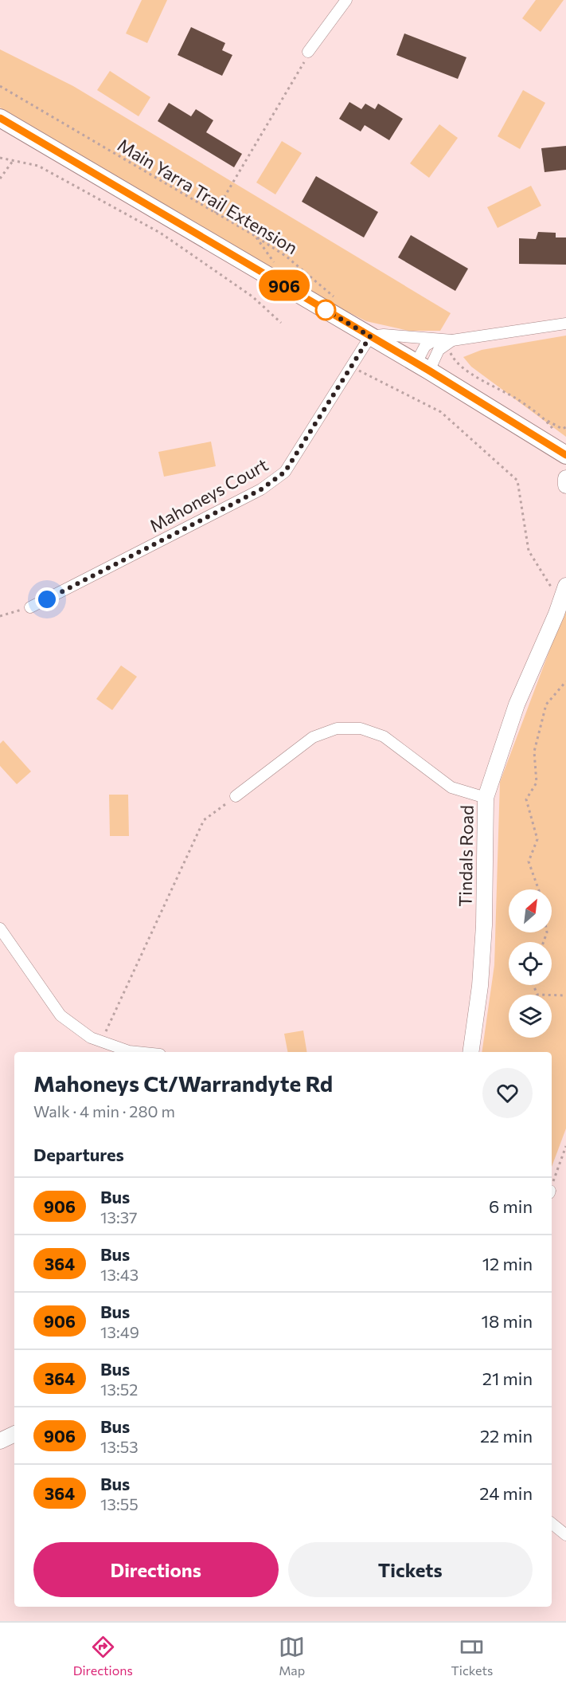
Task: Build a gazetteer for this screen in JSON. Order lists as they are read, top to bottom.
{
  "streets": {
    "main road": ["Tindals Road"],
    "street": ["Mahoneys Court"],
    "path": ["Main Yarra Trail Extension"]
  },
  "lines": ["bus line 906"],
  "north": "top right",
  "page": {
    "on_map": "906",
    "heading": [
      ["Mahoneys Ct/Warrandyte Rd", "Walk · 4 min · 280 m"],
      "Departures"
    ],
    "list": [
      {
        "mark": "906",
        "name": "Bus",
        "note": "13:37",
        "value": "6 min"
      },
      {
        "mark": "364",
        "name": "Bus",
        "note": "13:43",
        "value": "12 min"
      },
      {
        "mark": "906",
        "name": "Bus",
        "note": "13:49",
        "value": "18 min"
      },
      {
        "mark": "364",
        "name": "Bus",
        "note": "13:52",
        "value": "21 min"
      },
      {
        "mark": "906",
        "name": "Bus",
        "note": "13:53",
        "value": "22 min"
      },
      {
        "mark": "364",
        "name": "Bus",
        "note": "13:55",
        "value": "24 min"
      }
    ],
    "buttons": ["Directions", "Tickets"],
    "tabs": ["Directions", "Map", "Tickets"]
  }
}
